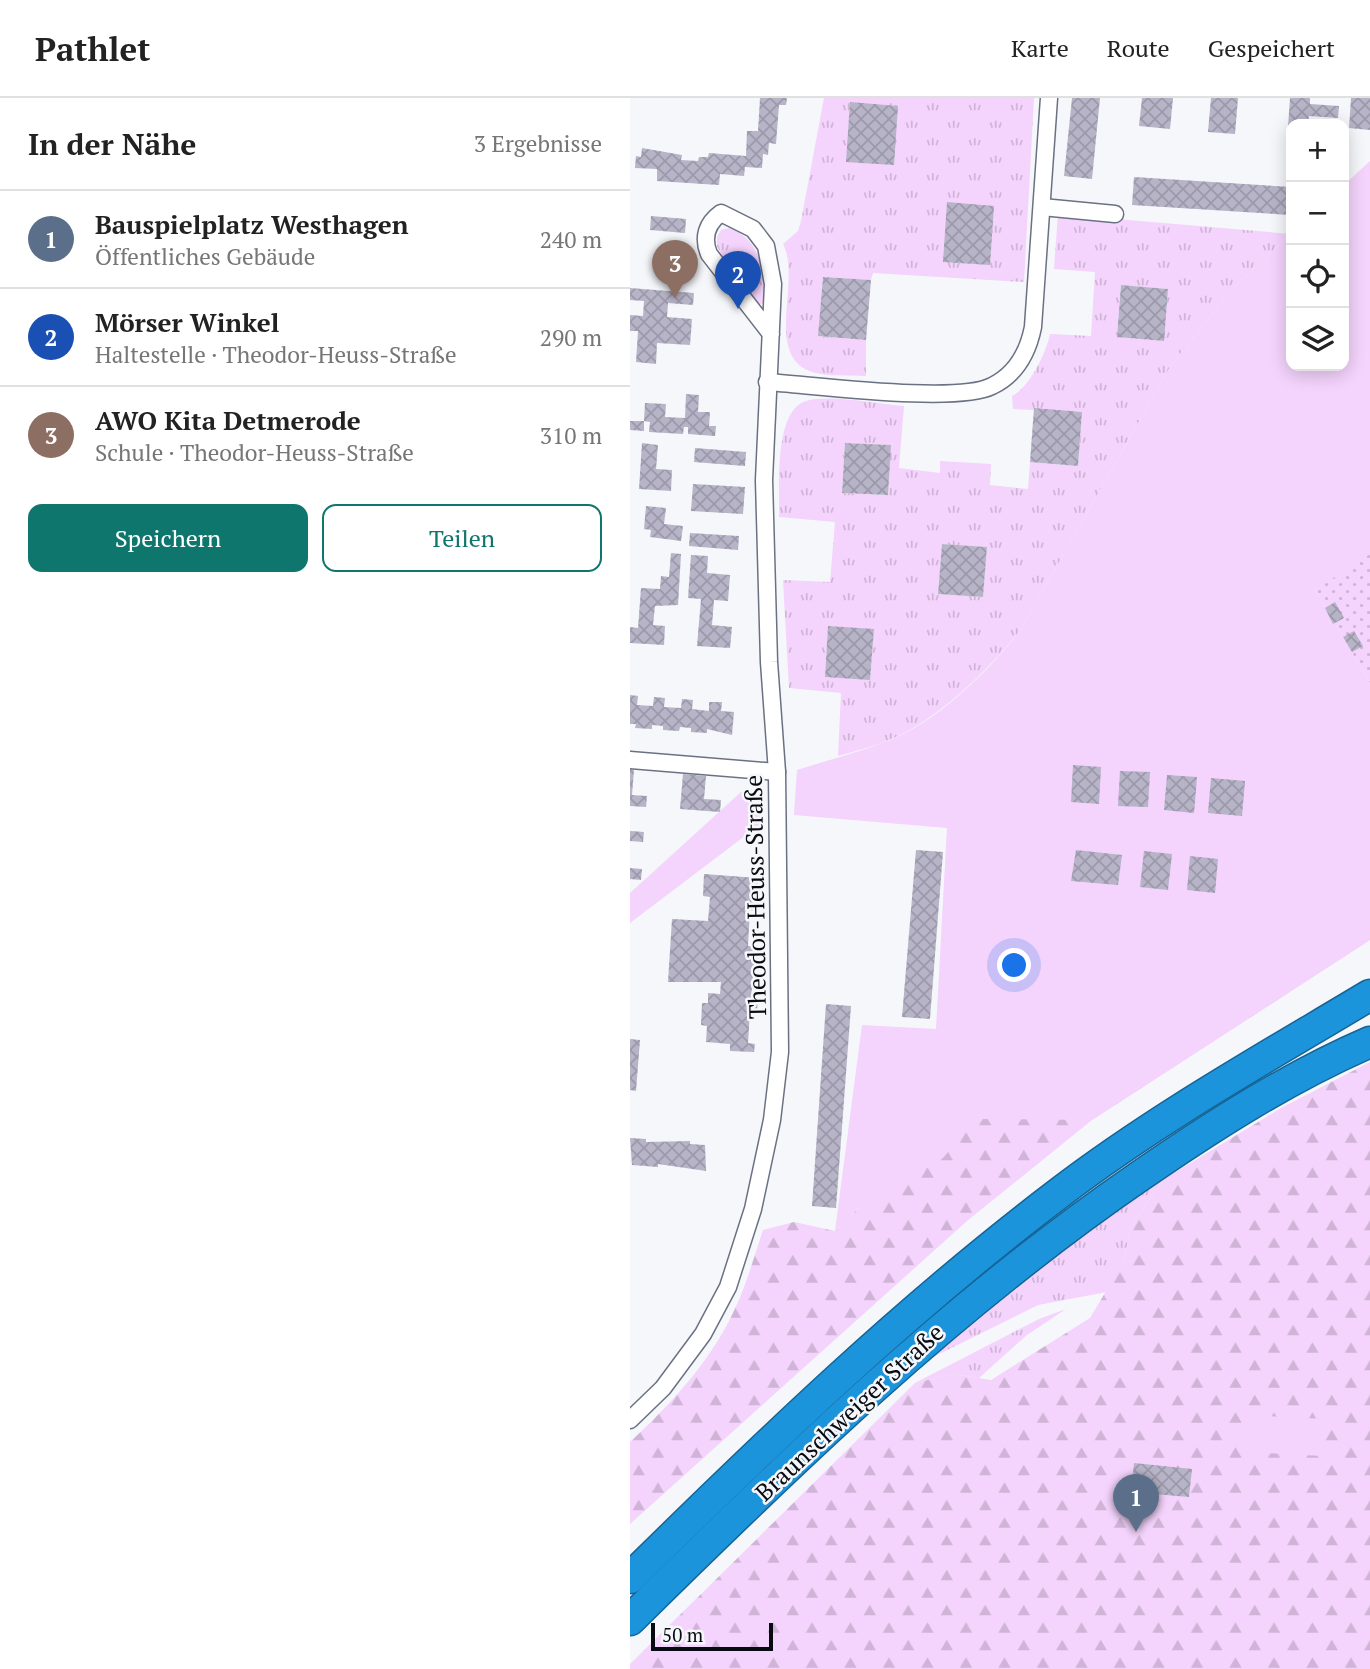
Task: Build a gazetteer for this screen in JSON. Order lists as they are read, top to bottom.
{
  "streets": {
    "highway": ["Braunschweiger Straße"],
    "street": ["Theodor-Heuss-Straße"]
  },
  "scale_bar": "50 m",
  "page": {
    "header": "Pathlet",
    "nav": ["Karte", "Route", "Gespeichert"],
    "heading": ["In der Nähe", "3 Ergebnisse"],
    "map_buttons": ["+", "−"],
    "list": [
      {
        "mark": "1",
        "name": "Bauspielplatz Westhagen",
        "note": "Öffentliches Gebäude",
        "value": "240 m"
      },
      {
        "mark": "2",
        "name": "Mörser Winkel",
        "note": "Haltestelle · Theodor-Heuss-Straße",
        "value": "290 m"
      },
      {
        "mark": "3",
        "name": "AWO Kita Detmerode",
        "note": "Schule · Theodor-Heuss-Straße",
        "value": "310 m"
      }
    ],
    "pins": ["3", "2", "1"],
    "buttons": ["Speichern", "Teilen"],
    "scale": "50 m"
  }
}
